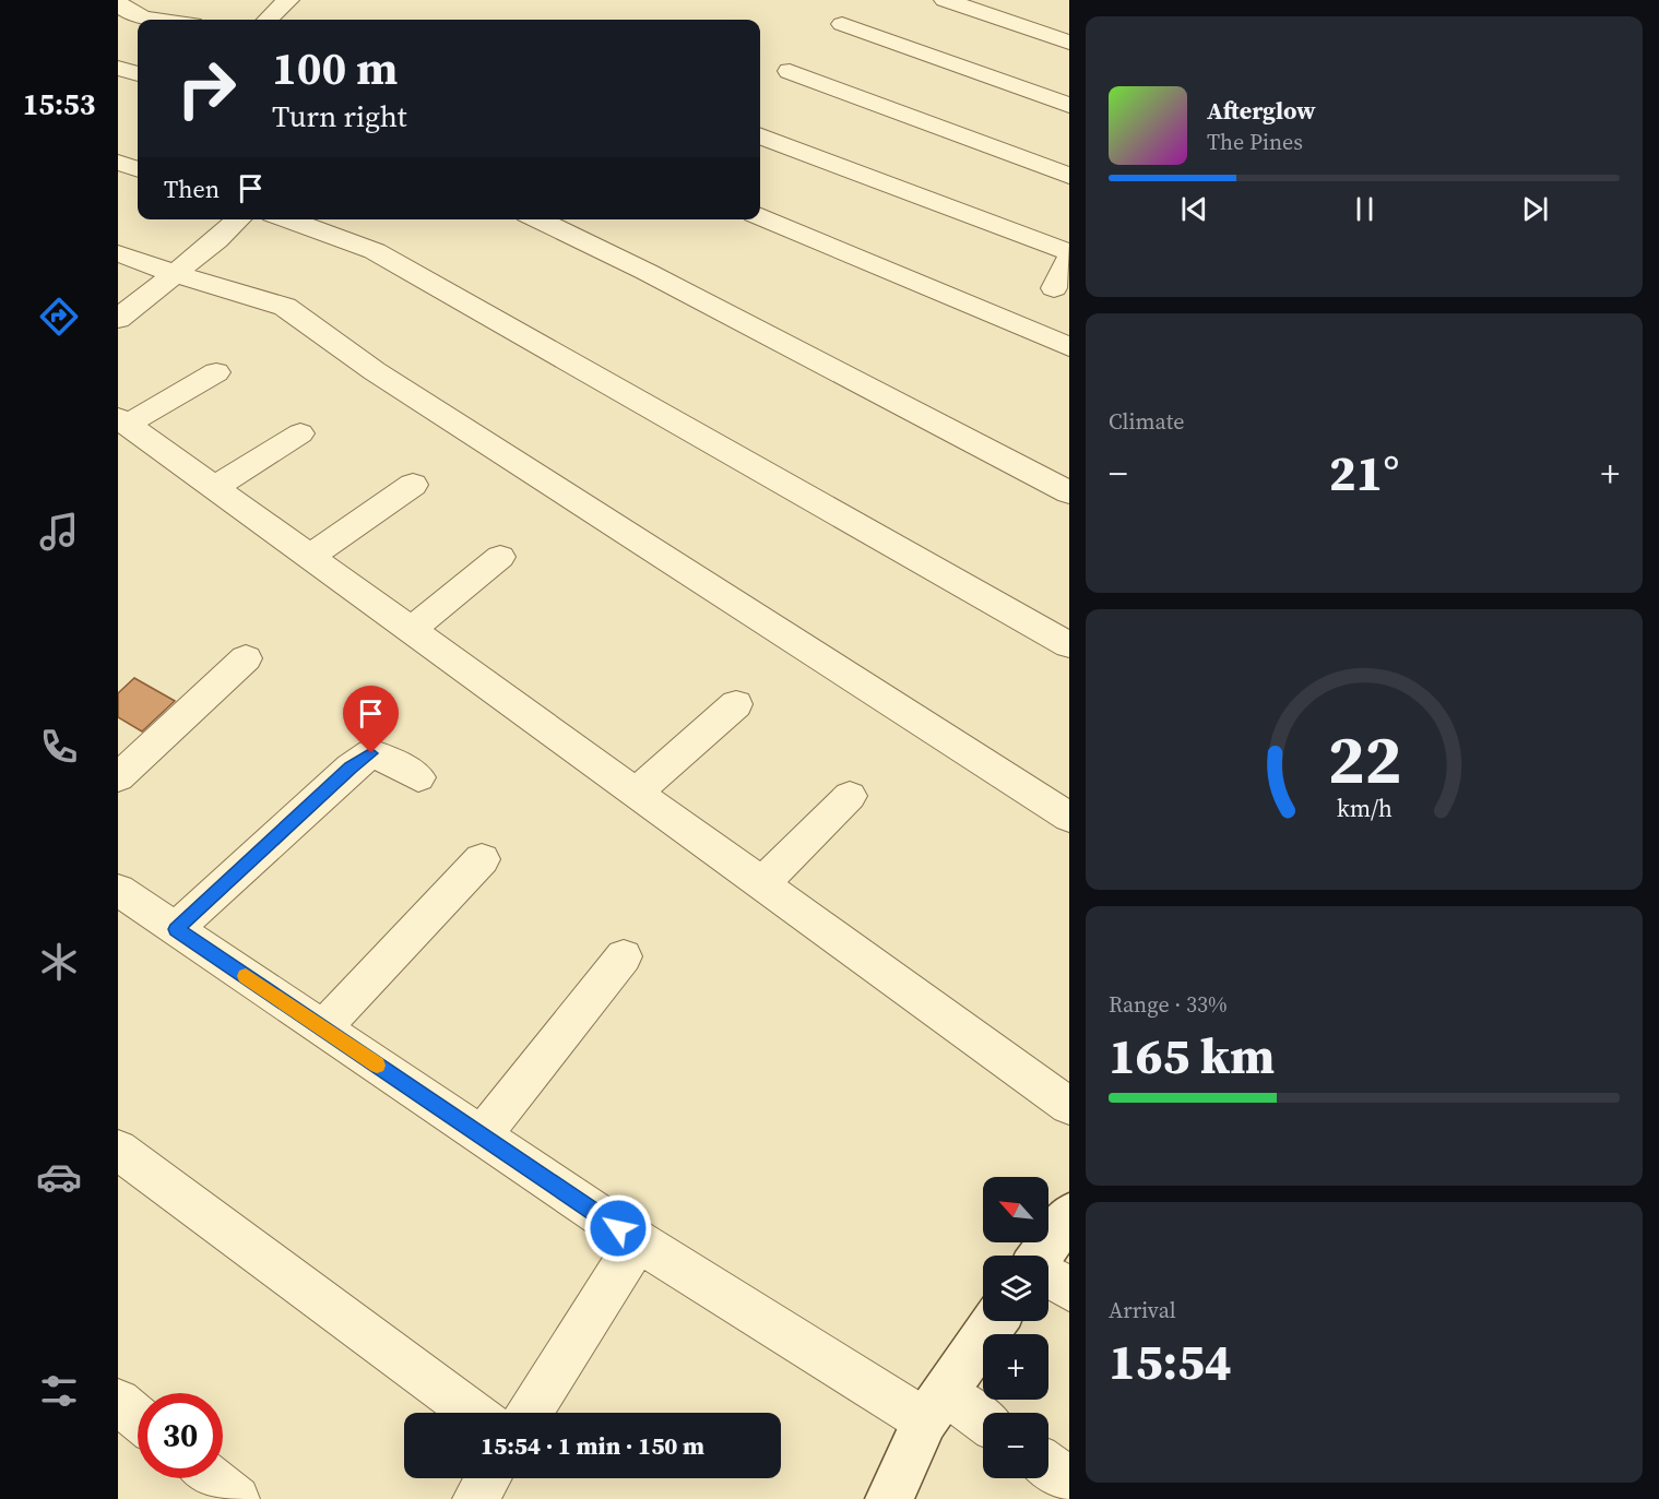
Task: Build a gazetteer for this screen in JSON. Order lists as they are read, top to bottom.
{
  "north": "top left",
  "page": {
    "tabs": "15:53",
    "turn": ["100 m", "Turn right"],
    "song": ["Afterglow", "The Pines"],
    "then": "Then",
    "tile": [
      "Climate",
      ["Range · 33%", "165 km"],
      ["Arrival", "15:54"]
    ],
    "heat": ["−", "21°", "+"],
    "map_buttons": ["+", "−"],
    "limit": "30",
    "trip": "15:54 · 1 min · 150 m",
    "gauge": ["22", "km/h"]
  }
}
